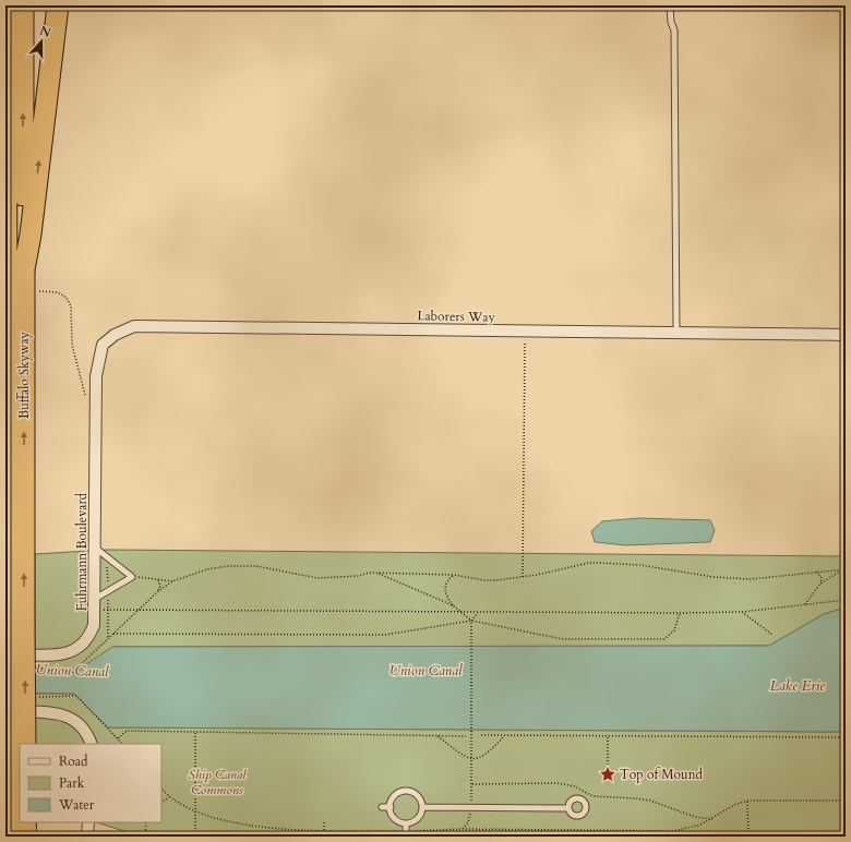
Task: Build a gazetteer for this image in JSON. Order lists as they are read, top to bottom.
{
  "streets": {
    "highway": ["Buffalo Skyway"],
    "street": ["Laborers Way", "Fuhrmann Boulevard"]
  },
  "crossings": [
    ["Laborers Way", "Fuhrmann Boulevard"]
  ],
  "water": ["Union Canal", "Lake Erie"],
  "parks": ["Ship Canal Commons"],
  "places": {
    "place": ["Top of Mound"]
  },
  "legend": ["Road", "Park", "Water"],
  "north": "top"
}
